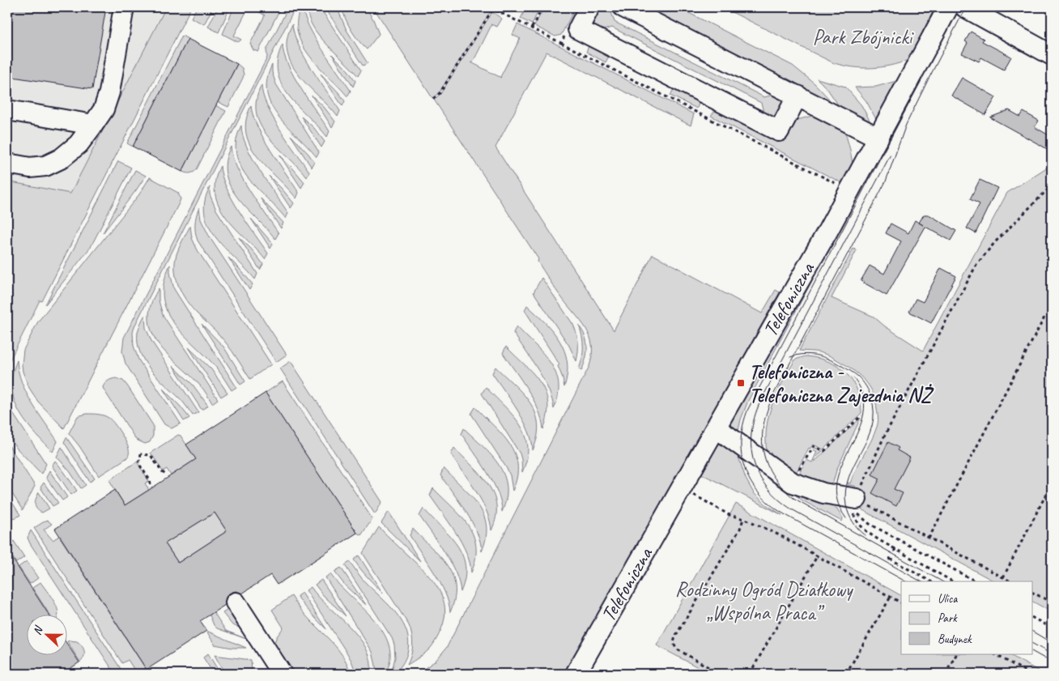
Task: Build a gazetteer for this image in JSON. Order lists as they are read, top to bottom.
{
  "streets": {
    "street": ["Telefoniczna"]
  },
  "parks": ["Park Zbójnicki", "Rodzinny Ogród Działkowy „Wspólna Praca”"],
  "places": {
    "transit": ["Telefoniczna - Telefoniczna Zajezdnia NŻ"]
  },
  "legend": ["Ulica", "Park", "Budynek"],
  "north": "left"
}
